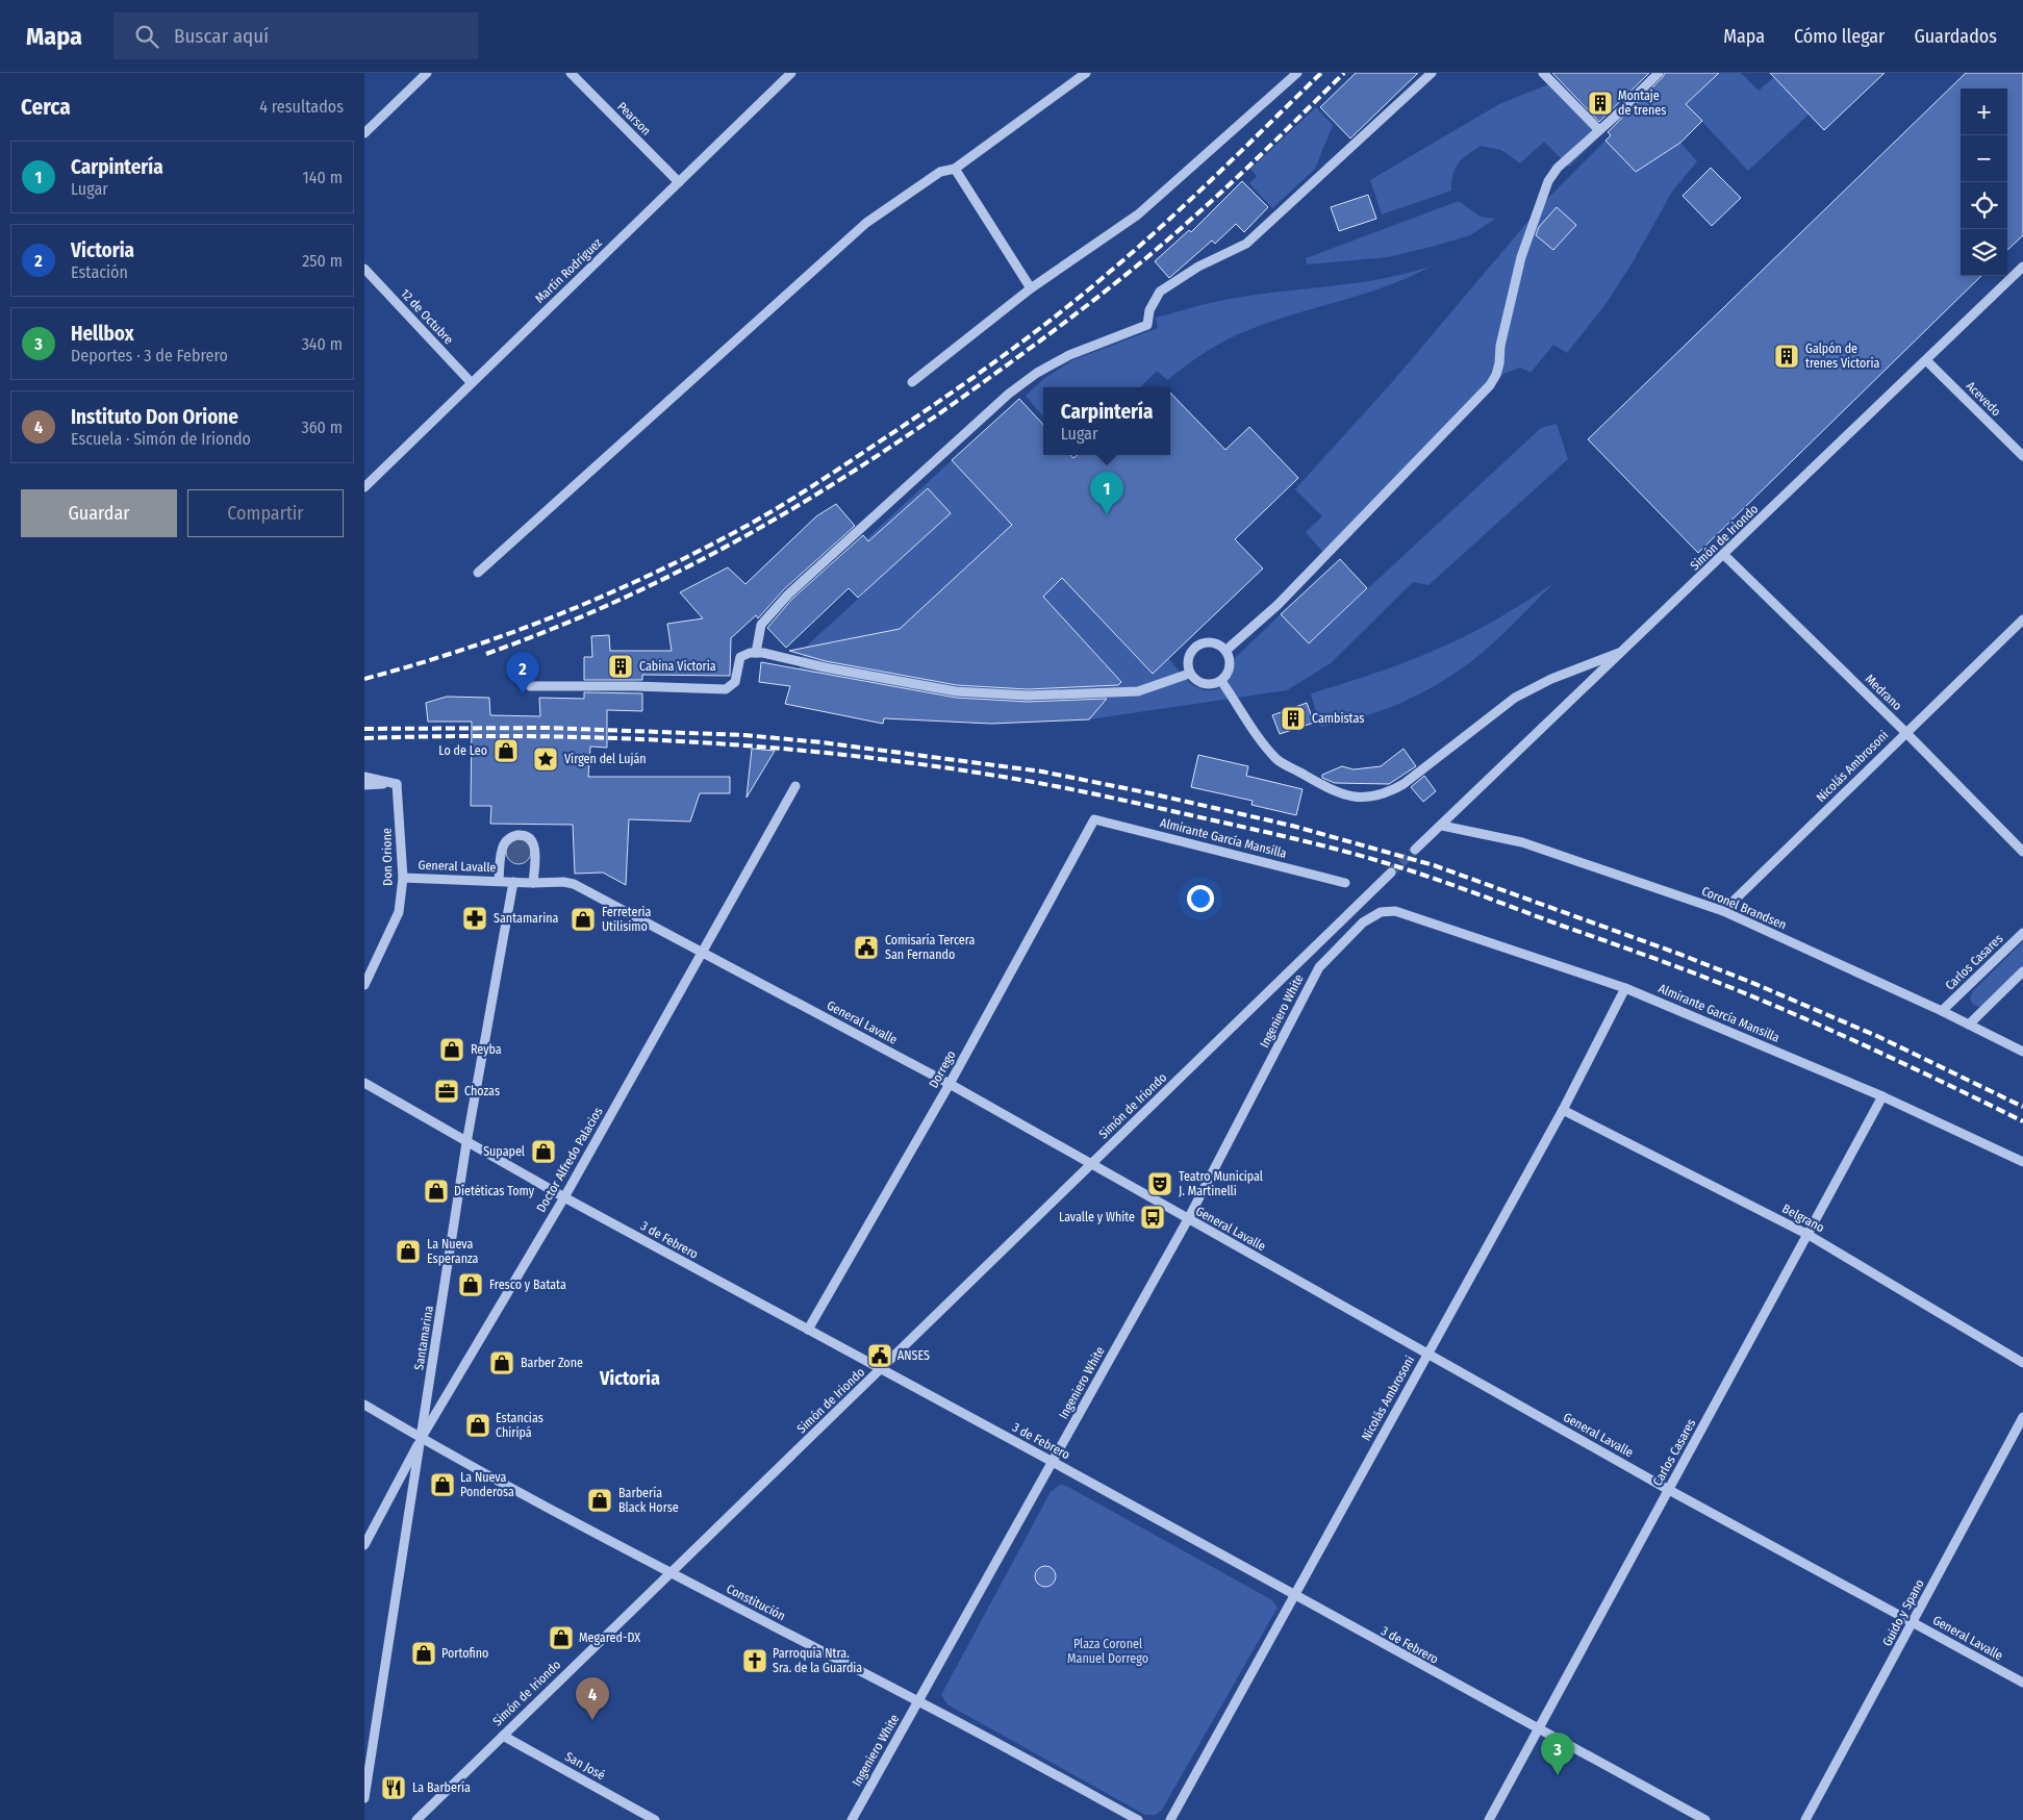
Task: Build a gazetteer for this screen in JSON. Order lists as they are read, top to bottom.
{
  "streets": {
    "street": [
      "Pearson",
      "Martín Rodríguez",
      "12 de Octubre",
      "Acevedo",
      "Simón de Iriondo",
      "Medrano",
      "Nicolás Ambrosoni",
      "Almirante García Mansilla",
      "Don Orione",
      "General Lavalle",
      "Coronel Brandsen",
      "Carlos Casares",
      "Ingeniero White",
      "Dorrego",
      "Doctor Alfredo Palacios",
      "Belgrano",
      "3 de Febrero",
      "Santamarina",
      "Constitución",
      "Guido y Spano",
      "San José"
    ]
  },
  "crossings": [
    ["Pearson", "Martín Rodríguez"],
    ["Martín Rodríguez", "12 de Octubre"],
    ["Acevedo", "Simón de Iriondo"],
    ["Simón de Iriondo", "Medrano"],
    ["Simón de Iriondo", "General Lavalle"],
    ["Simón de Iriondo", "Coronel Brandsen"],
    ["Simón de Iriondo", "Ingeniero White"],
    ["Simón de Iriondo", "3 de Febrero"],
    ["Simón de Iriondo", "Constitución"],
    ["Simón de Iriondo", "San José"],
    ["Medrano", "Nicolás Ambrosoni"],
    ["Nicolás Ambrosoni", "Almirante García Mansilla"],
    ["Nicolás Ambrosoni", "General Lavalle"],
    ["Nicolás Ambrosoni", "Coronel Brandsen"],
    ["Nicolás Ambrosoni", "Belgrano"],
    ["Nicolás Ambrosoni", "3 de Febrero"],
    ["Almirante García Mansilla", "Carlos Casares"],
    ["Almirante García Mansilla", "Ingeniero White"],
    ["Almirante García Mansilla", "Dorrego"],
    ["Don Orione", "General Lavalle"],
    ["General Lavalle", "Carlos Casares"],
    ["General Lavalle", "Ingeniero White"],
    ["General Lavalle", "Dorrego"],
    ["General Lavalle", "Doctor Alfredo Palacios"],
    ["General Lavalle", "Santamarina"],
    ["General Lavalle", "Guido y Spano"],
    ["Coronel Brandsen", "Carlos Casares"],
    ["Carlos Casares", "Belgrano"],
    ["Carlos Casares", "3 de Febrero"],
    ["Ingeniero White", "3 de Febrero"],
    ["Ingeniero White", "Constitución"],
    ["Dorrego", "3 de Febrero"],
    ["Doctor Alfredo Palacios", "3 de Febrero"],
    ["Doctor Alfredo Palacios", "Santamarina"],
    ["Doctor Alfredo Palacios", "Constitución"],
    ["3 de Febrero", "Santamarina"],
    ["Santamarina", "Constitución"]
  ],
  "districts": ["Victoria"],
  "parks": ["Plaza Coronel Manuel Dorrego"],
  "places": {
    "building": [
      "Montaje de trenes",
      "Galpón de trenes Victoria",
      "Cabina Victoria",
      "Cambistas"
    ],
    "shop": [
      "Lo de Leo",
      "Ferreteria Utilisimo",
      "Reyba",
      "Supapel",
      "Dietéticas Tomy",
      "La Nueva Esperanza",
      "Fresco y Batata",
      "Barber Zone",
      "Estancias Chiripá",
      "La Nueva Ponderosa",
      "Barbería Black Horse",
      "Megared-DX",
      "Portofino"
    ],
    "place": ["Virgen del Luján"],
    "pharmacy": ["Santamarina"],
    "public building": ["Comisaría Tercera San Fernando", "ANSES"],
    "office": ["Chozas"],
    "theatre": ["Teatro Municipal J. Martinelli"],
    "bus stop": ["Lavalle y White"],
    "church": ["Parroquia Ntra. Sra. de la Guardia"],
    "restaurant": ["La Barbería"]
  },
  "page": {
    "header": "Mapa",
    "search": "Buscar aquí",
    "nav": ["Mapa", "Cómo llegar", "Guardados"],
    "heading": ["Cerca", "4 resultados"],
    "map_buttons": ["+", "−"],
    "list": [
      {
        "mark": "1",
        "name": "Carpintería",
        "note": "Lugar",
        "value": "140 m"
      },
      {
        "mark": "2",
        "name": "Victoria",
        "note": "Estación",
        "value": "250 m"
      },
      {
        "mark": "3",
        "name": "Hellbox",
        "note": "Deportes · 3 de Febrero",
        "value": "340 m"
      },
      {
        "mark": "4",
        "name": "Instituto Don Orione",
        "note": "Escuela · Simón de Iriondo",
        "value": "360 m"
      }
    ],
    "popup": ["Carpintería", "Lugar"],
    "pins": [
      "1",
      "2",
      "4",
      "3"
    ],
    "buttons": ["Guardar", "Compartir"]
  }
}
